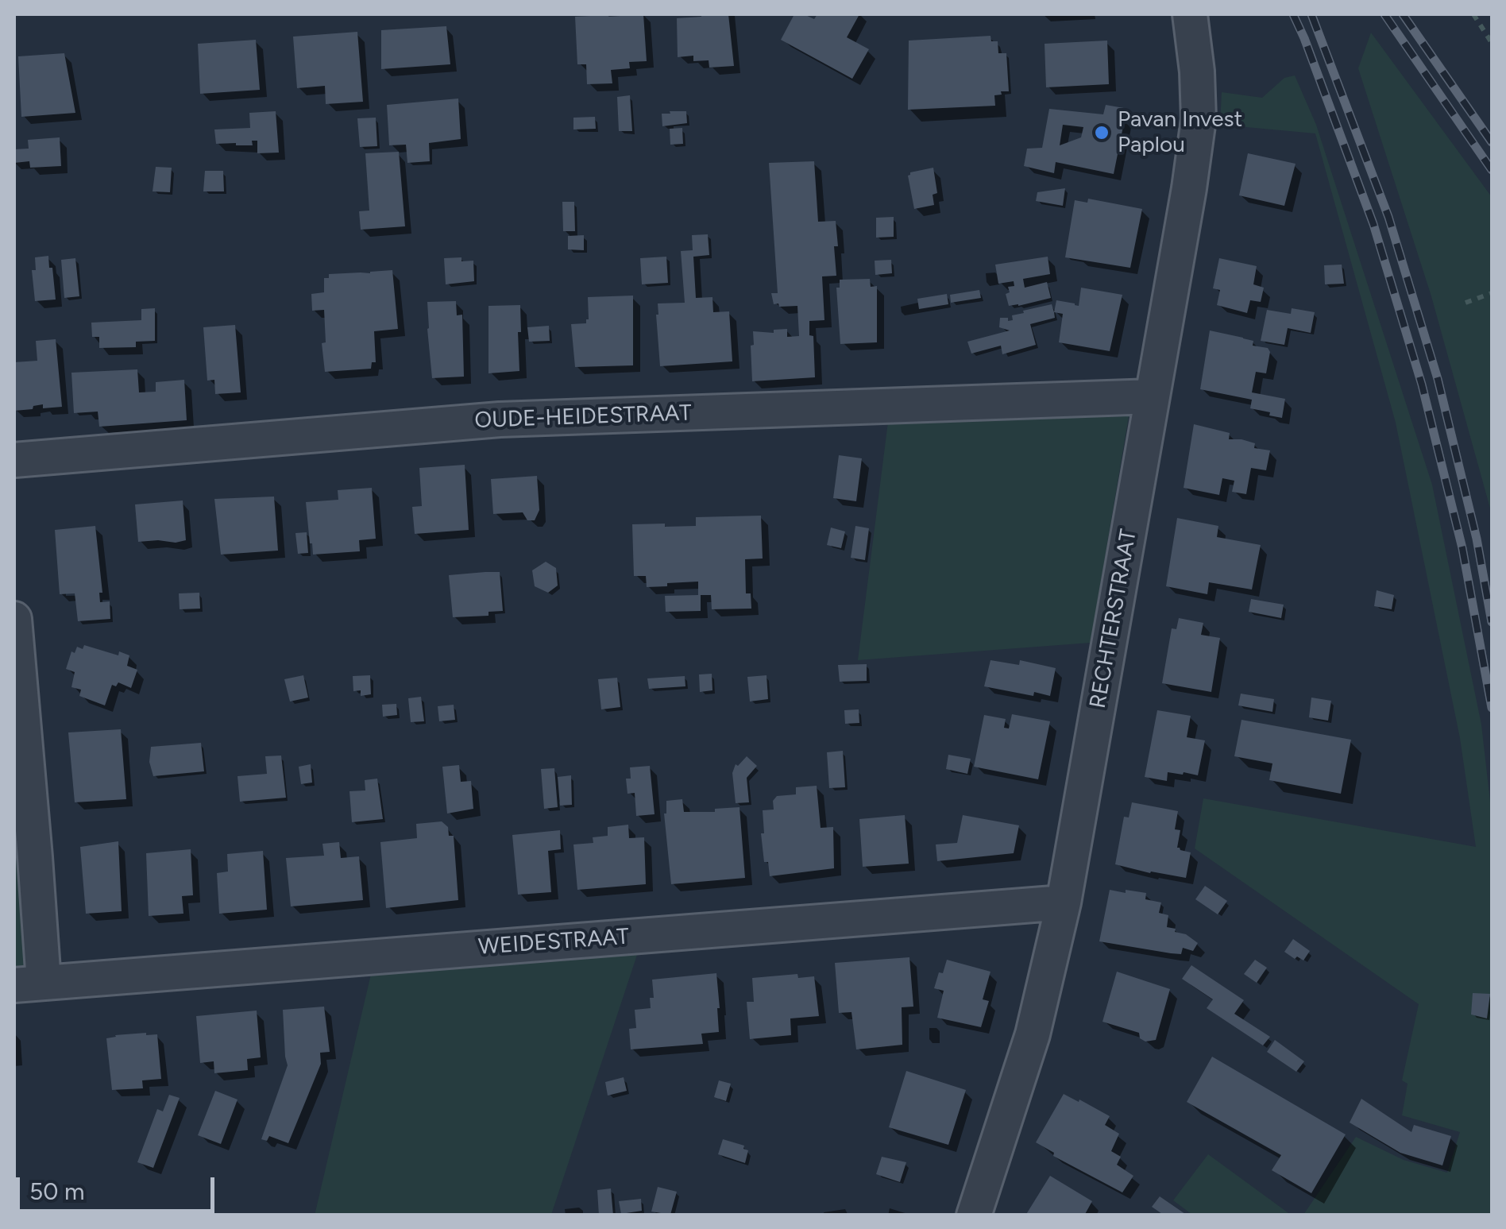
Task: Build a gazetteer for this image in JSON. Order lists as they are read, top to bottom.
{
  "streets": {
    "street": ["OUDE-HEIDESTRAAT", "RECHTERSTRAAT", "WEIDESTRAAT"]
  },
  "crossings": [
    ["OUDE-HEIDESTRAAT", "RECHTERSTRAAT"],
    ["RECHTERSTRAAT", "WEIDESTRAAT"]
  ],
  "places": ["Pavan Invest Paplou"],
  "scale_bar": "50 m"
}
